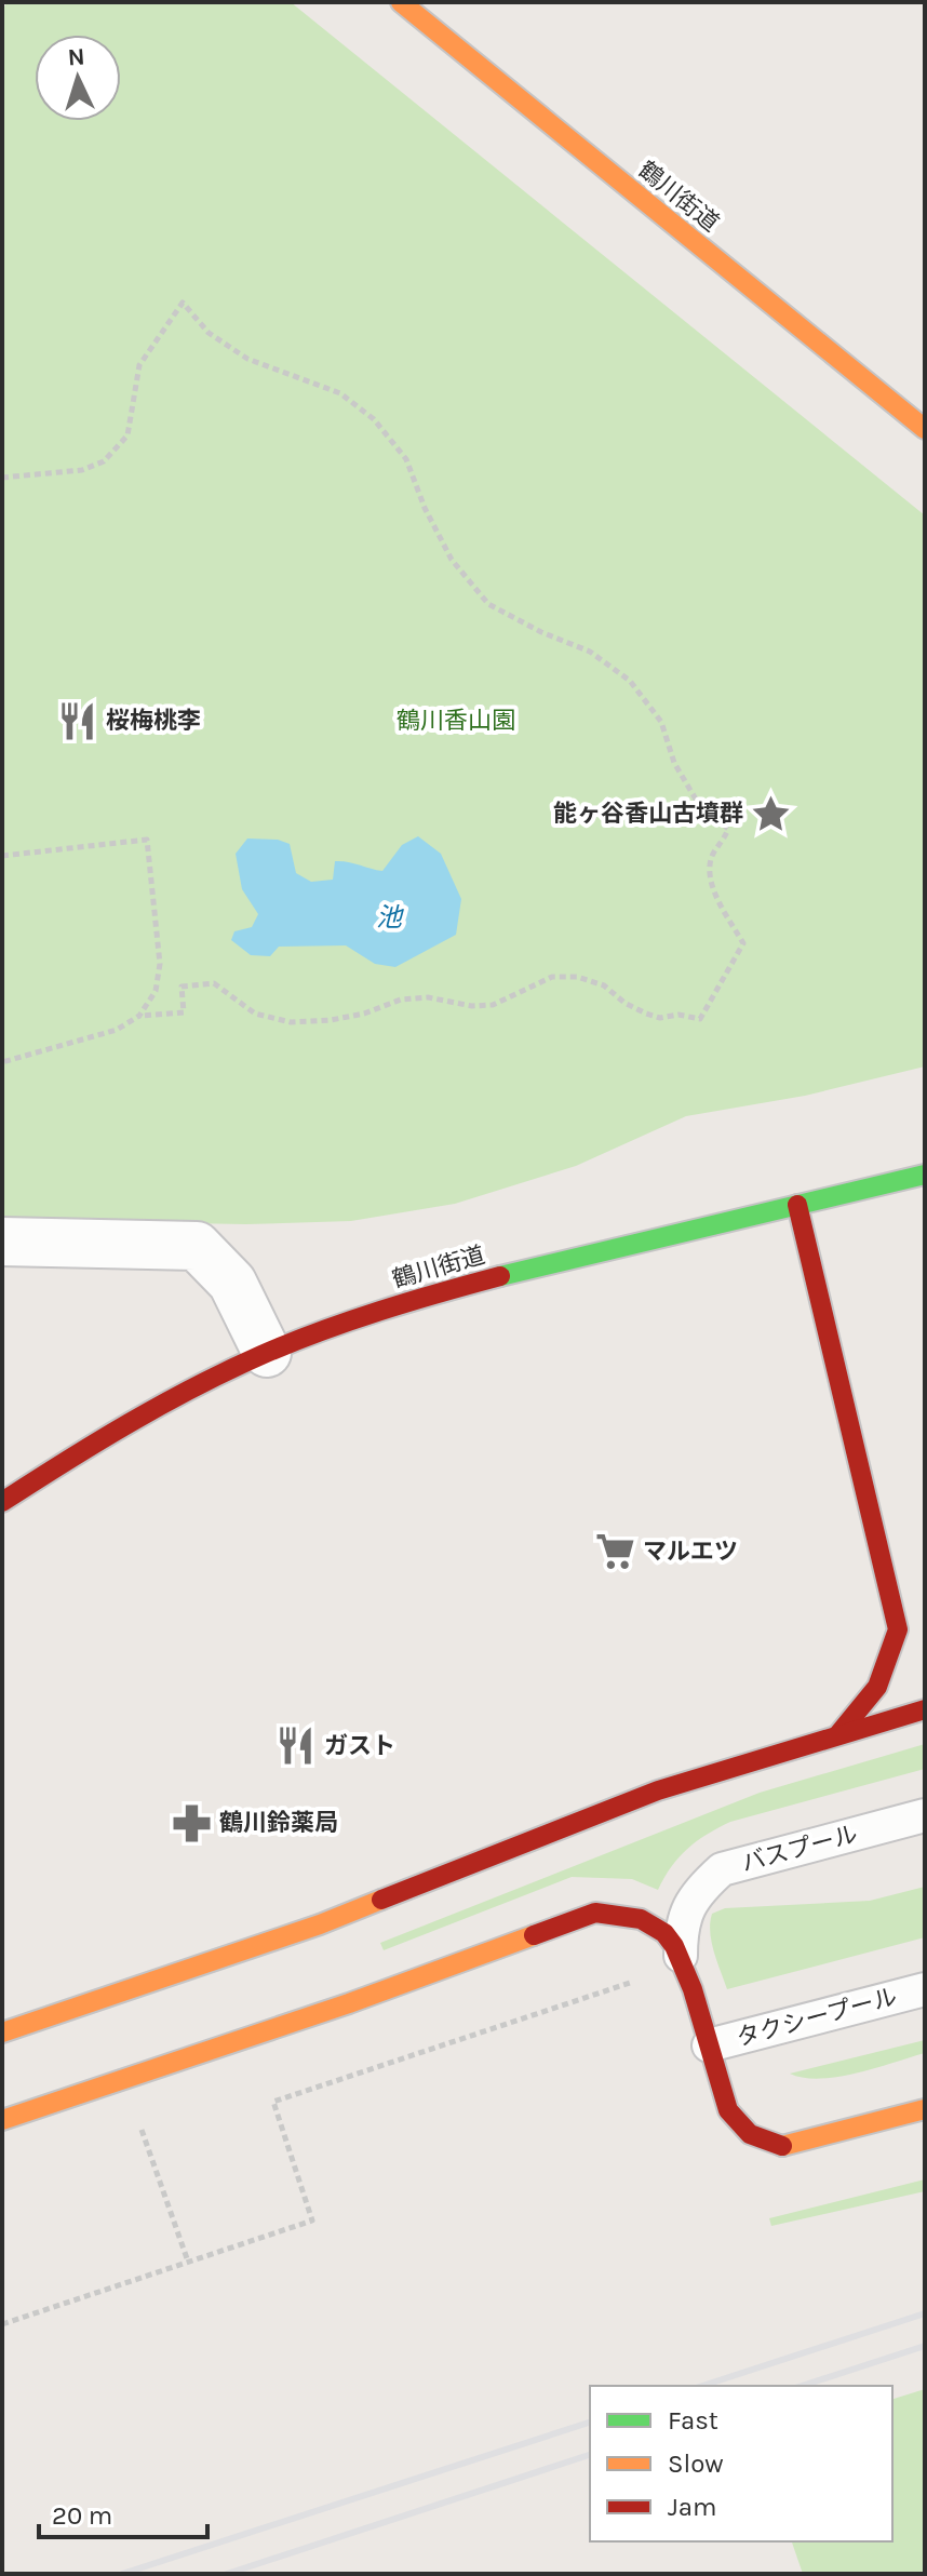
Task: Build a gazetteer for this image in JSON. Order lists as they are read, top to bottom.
{
  "streets": {
    "street": ["鶴川街道"],
    "lane": ["バスプール", "タクシープール"]
  },
  "water": ["池"],
  "parks": ["鶴川香山園"],
  "places": {
    "restaurant": ["桜梅桃李", "ガスト"],
    "place": ["能ヶ谷香山古墳群"],
    "supermarket": ["マルエツ"],
    "pharmacy": ["鶴川鈴薬局"]
  },
  "legend": ["Fast", "Slow", "Jam"],
  "scale_bar": "20 m",
  "north": "top"
}
